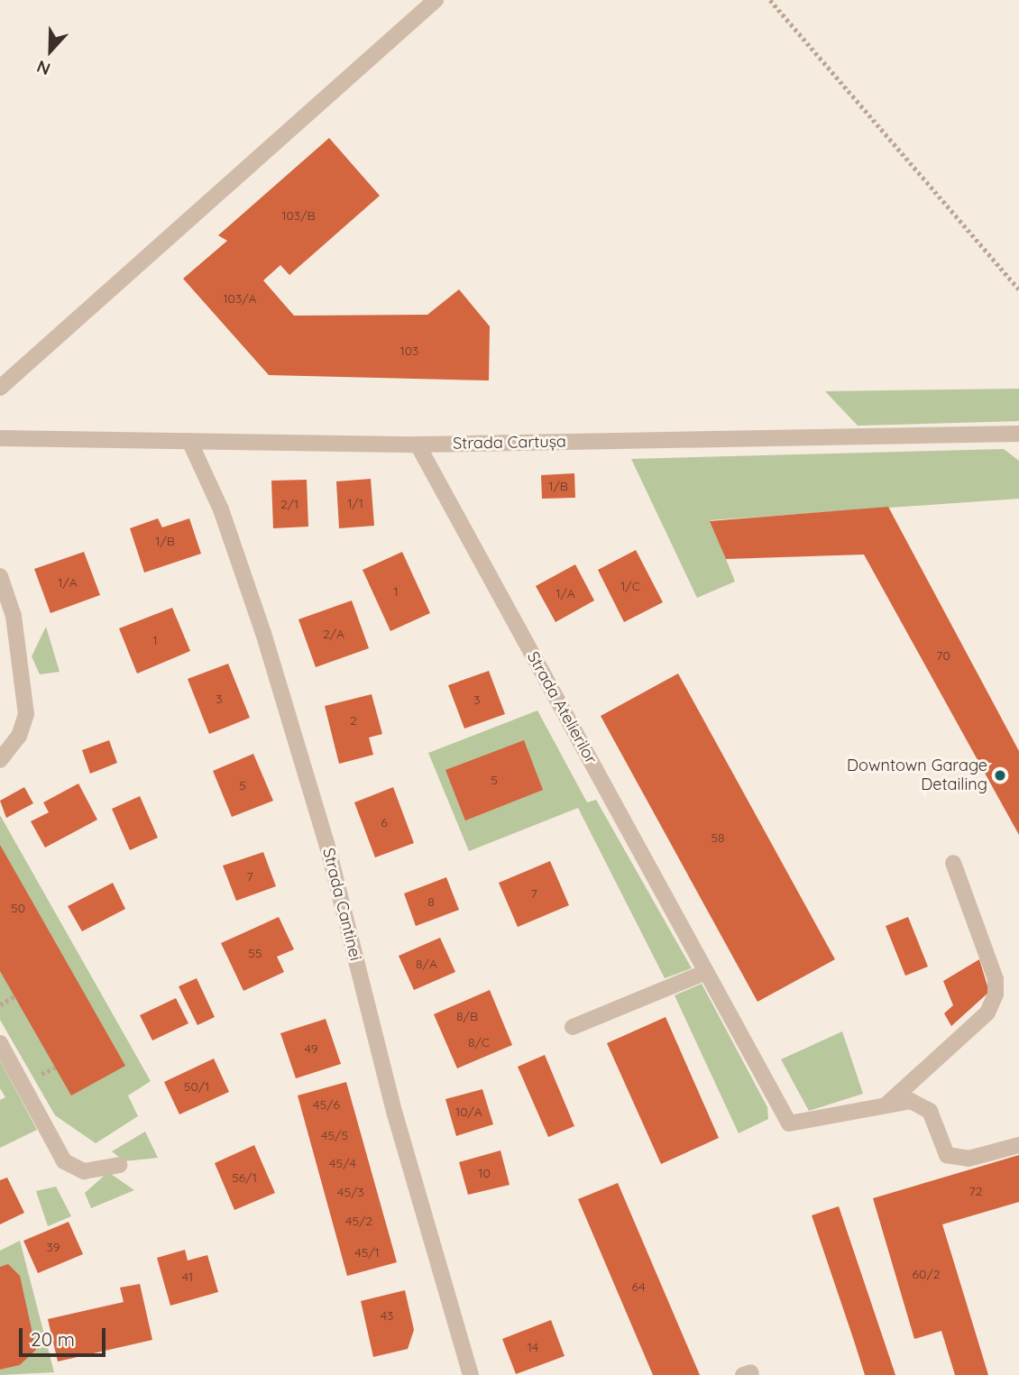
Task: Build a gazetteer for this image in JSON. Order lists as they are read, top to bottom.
{
  "streets": {
    "street": ["Strada Cartușa", "Strada Atelierilor", "Strada Cantinei"]
  },
  "crossings": [
    ["Strada Cartușa", "Strada Atelierilor"],
    ["Strada Cartușa", "Strada Cantinei"]
  ],
  "places": ["Downtown Garage Detailing"],
  "house_numbers": [
    "103/B",
    "103/A",
    "103",
    "1/B",
    "1/1",
    "2/1",
    "1/B",
    "1/A",
    "1/C",
    "1",
    "1/A",
    "2/A",
    "1",
    "70",
    "3",
    "3",
    "2",
    "5",
    "5",
    "6",
    "58",
    "7",
    "7",
    "8",
    "50",
    "55",
    "8/A",
    "8/B",
    "8/C",
    "49",
    "50/1",
    "45/6",
    "10/A",
    "45/5",
    "45/4",
    "10",
    "56/1",
    "72",
    "45/3",
    "45/2",
    "39",
    "45/1",
    "60/2",
    "41",
    "64",
    "43",
    "14"
  ],
  "scale_bar": "20 m",
  "north": "bottom"
}
